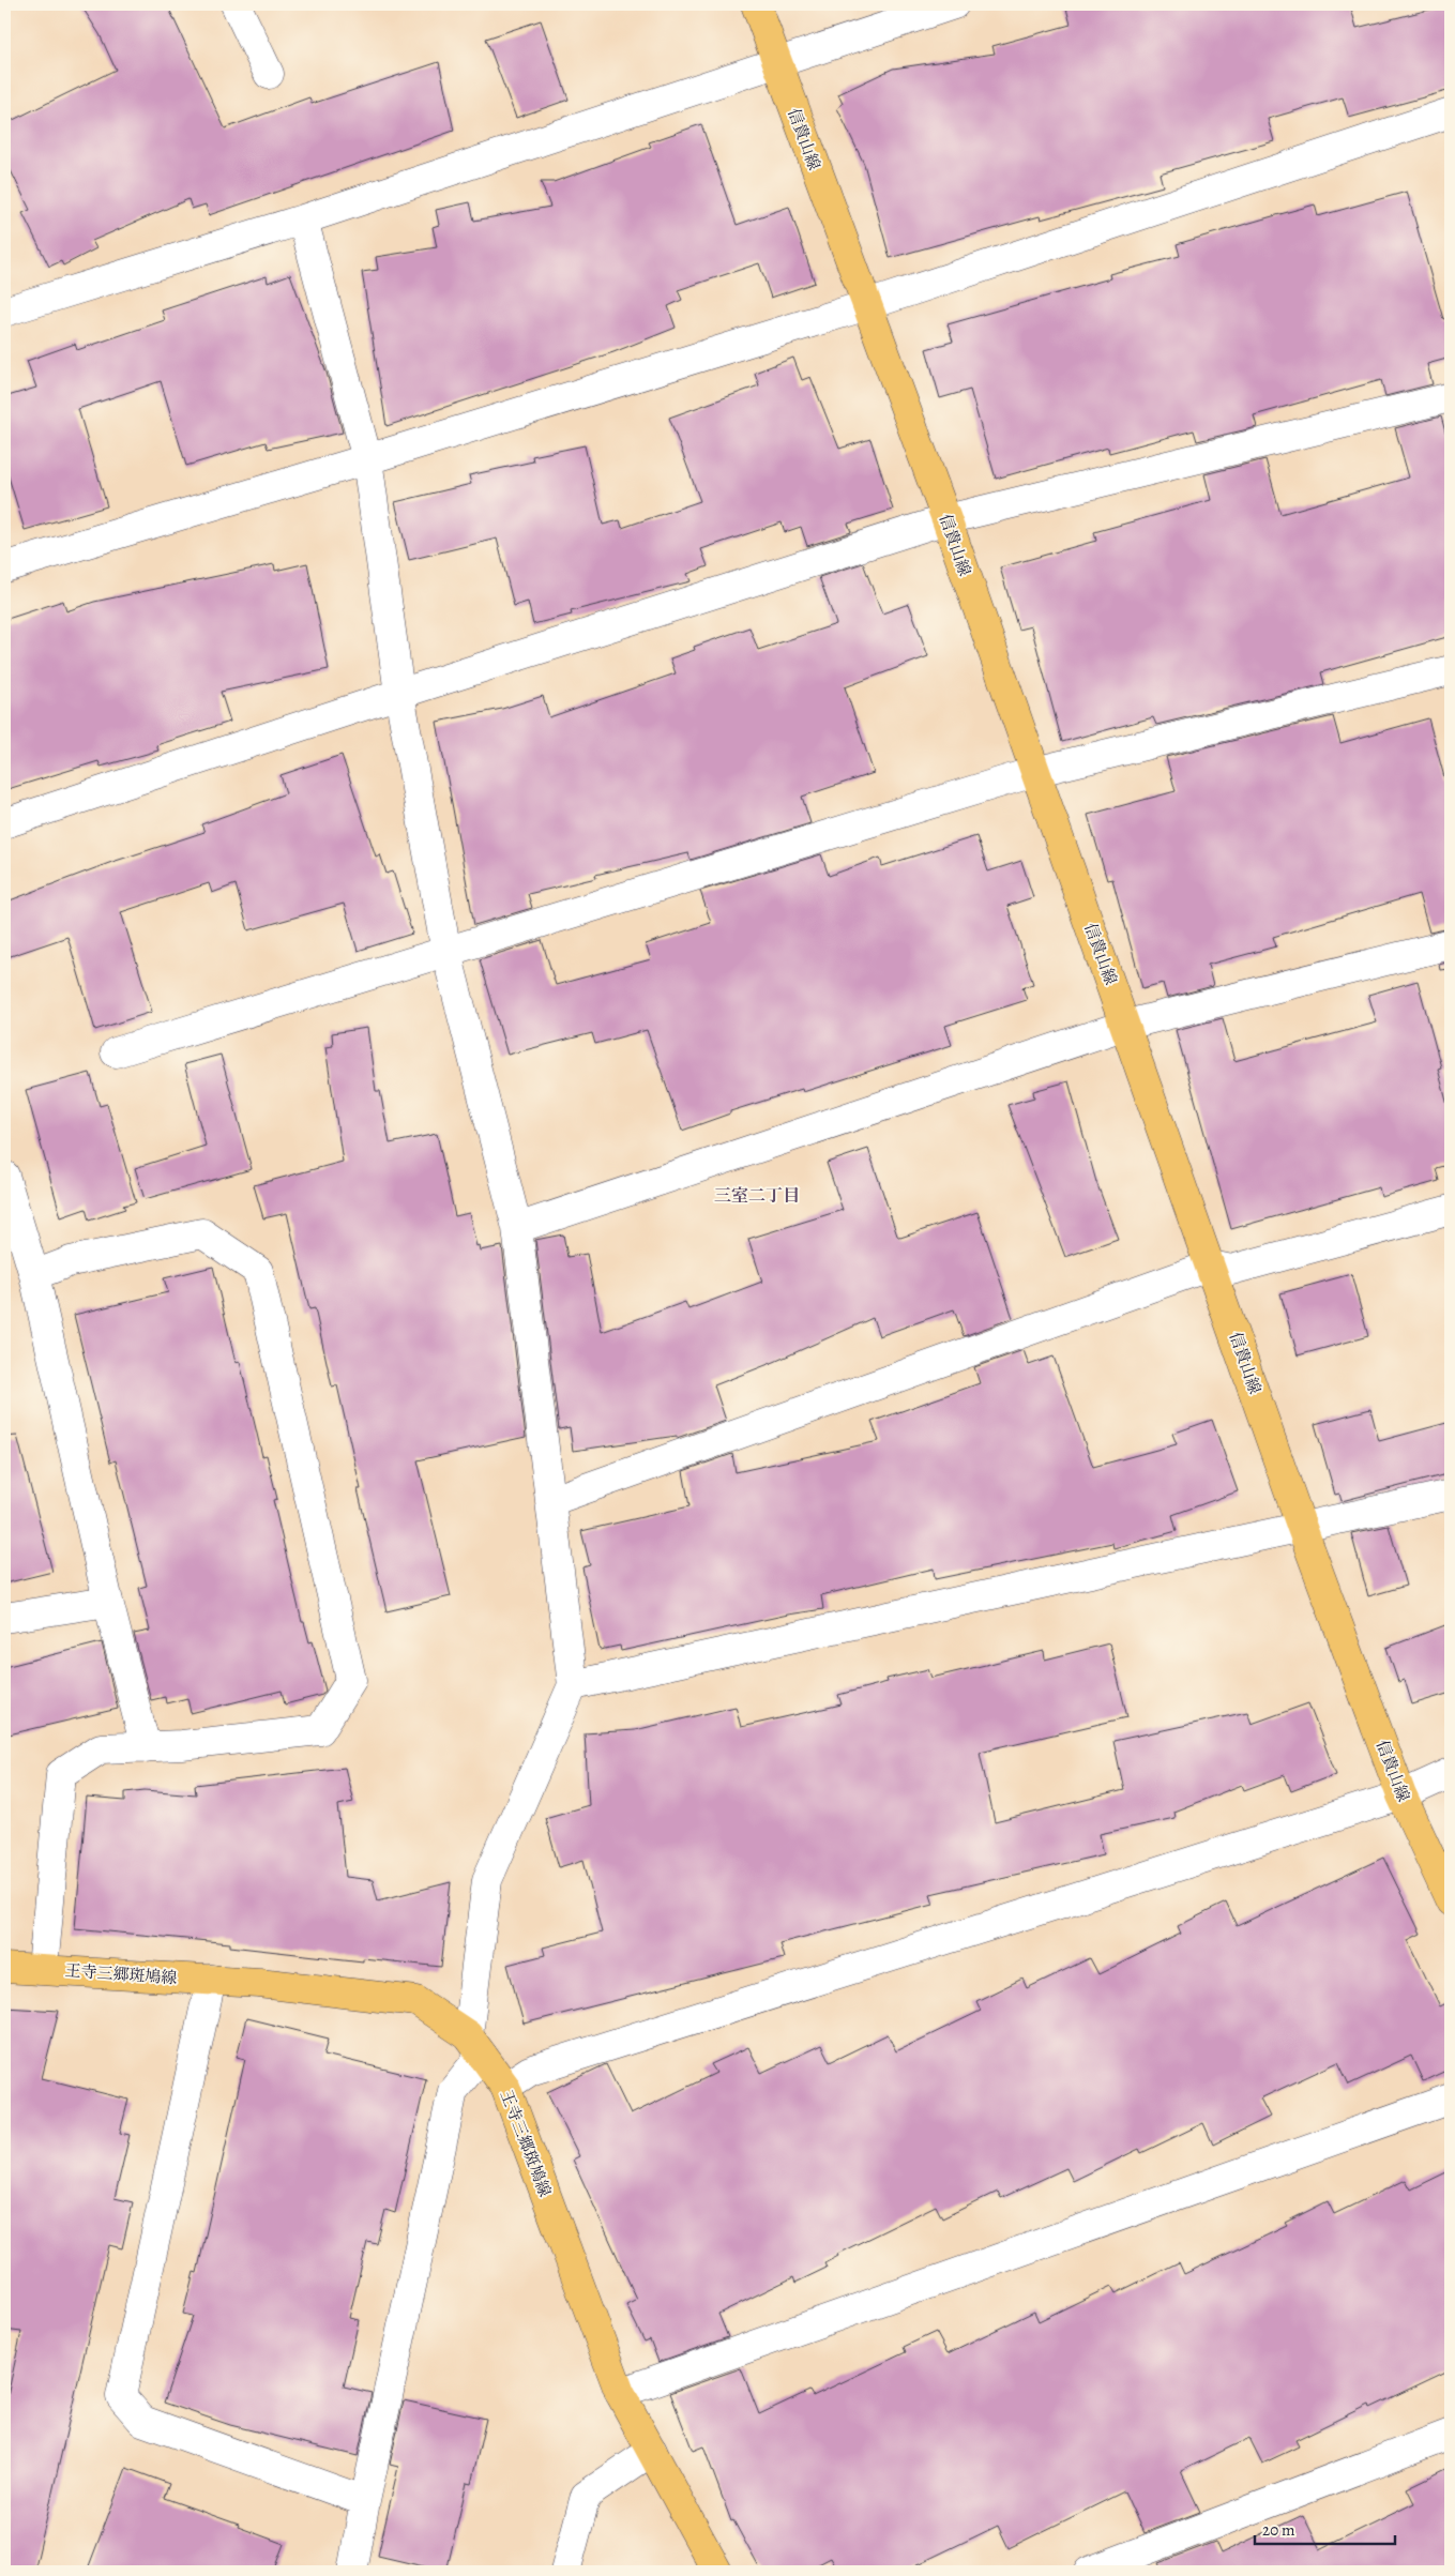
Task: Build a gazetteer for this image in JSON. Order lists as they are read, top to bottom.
{
  "streets": {
    "main road": ["信貴山線", "王寺三郷斑鳩線"]
  },
  "districts": ["三室二丁目"],
  "scale_bar": "20 m"
}
